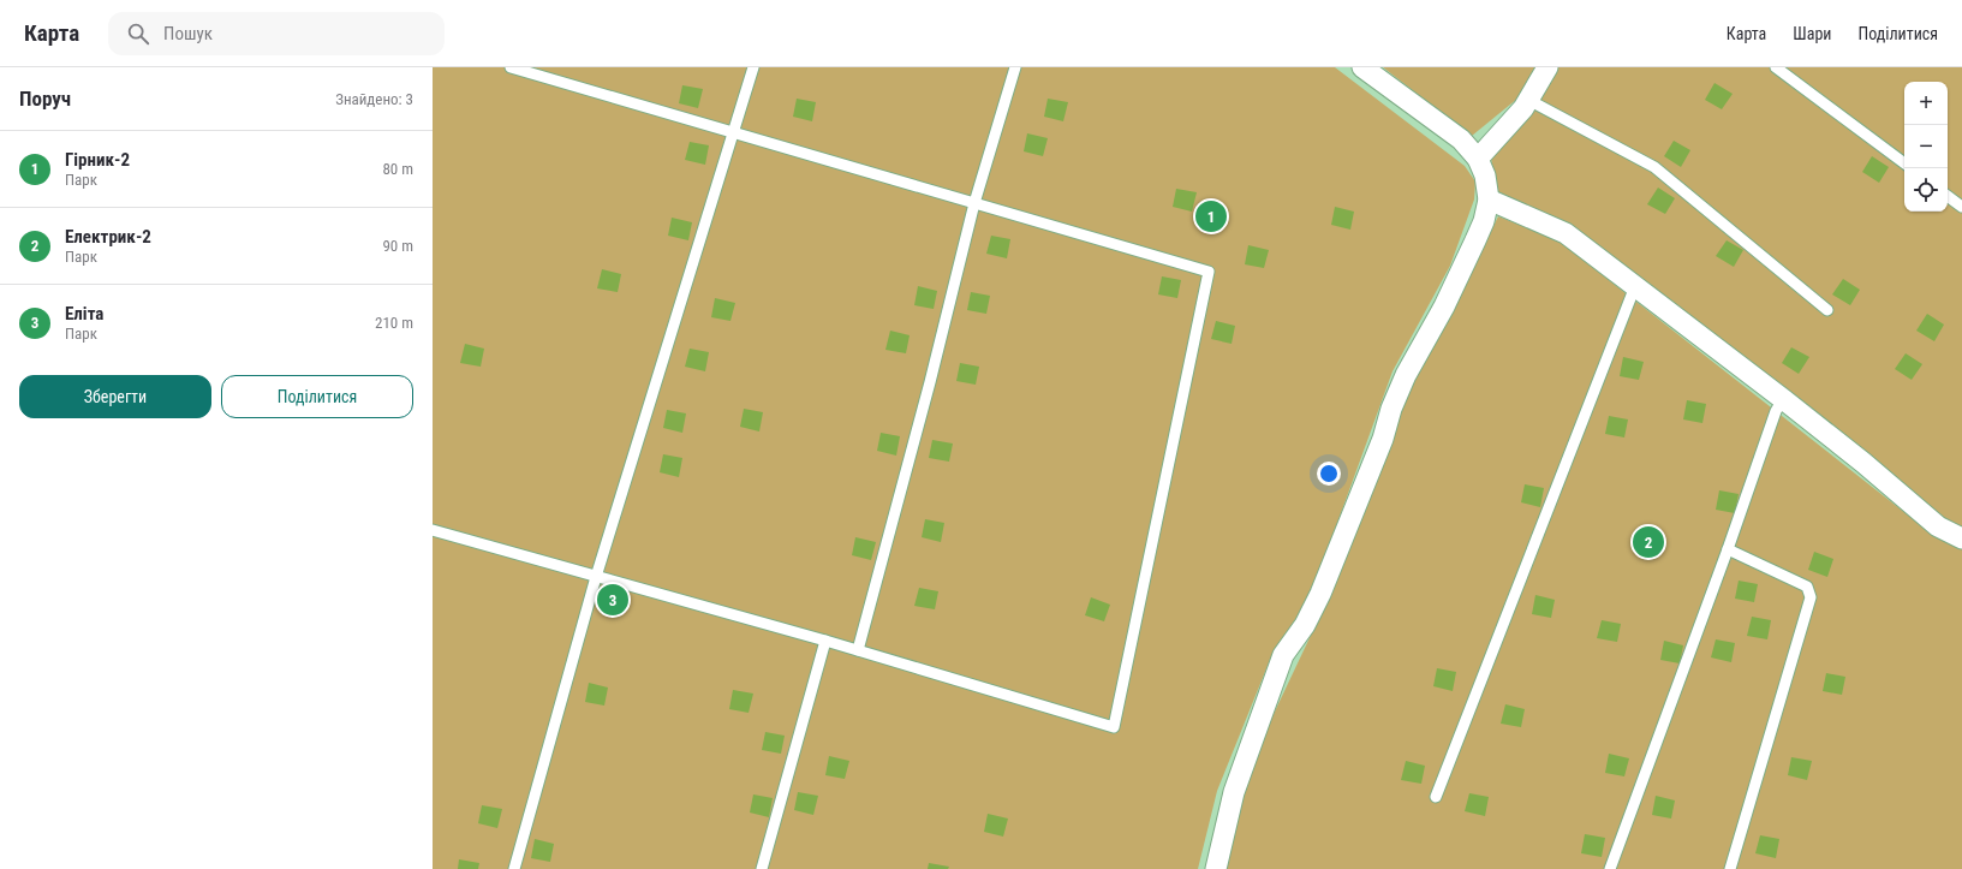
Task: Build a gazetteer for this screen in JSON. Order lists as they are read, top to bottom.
{
  "page": {
    "header": "Карта",
    "search": "Пошук",
    "nav": ["Карта", "Шари", "Поділитися"],
    "heading": ["Поруч", "Знайдено: 3"],
    "map_buttons": ["+", "−"],
    "list": [
      {
        "mark": "1",
        "name": "Гірник-2",
        "note": "Парк",
        "value": "80 m"
      },
      {
        "mark": "2",
        "name": "Електрик-2",
        "note": "Парк",
        "value": "90 m"
      },
      {
        "mark": "3",
        "name": "Еліта",
        "note": "Парк",
        "value": "210 m"
      }
    ],
    "pins": ["1", "2", "3"],
    "buttons": ["Зберегти", "Поділитися"]
  }
}
